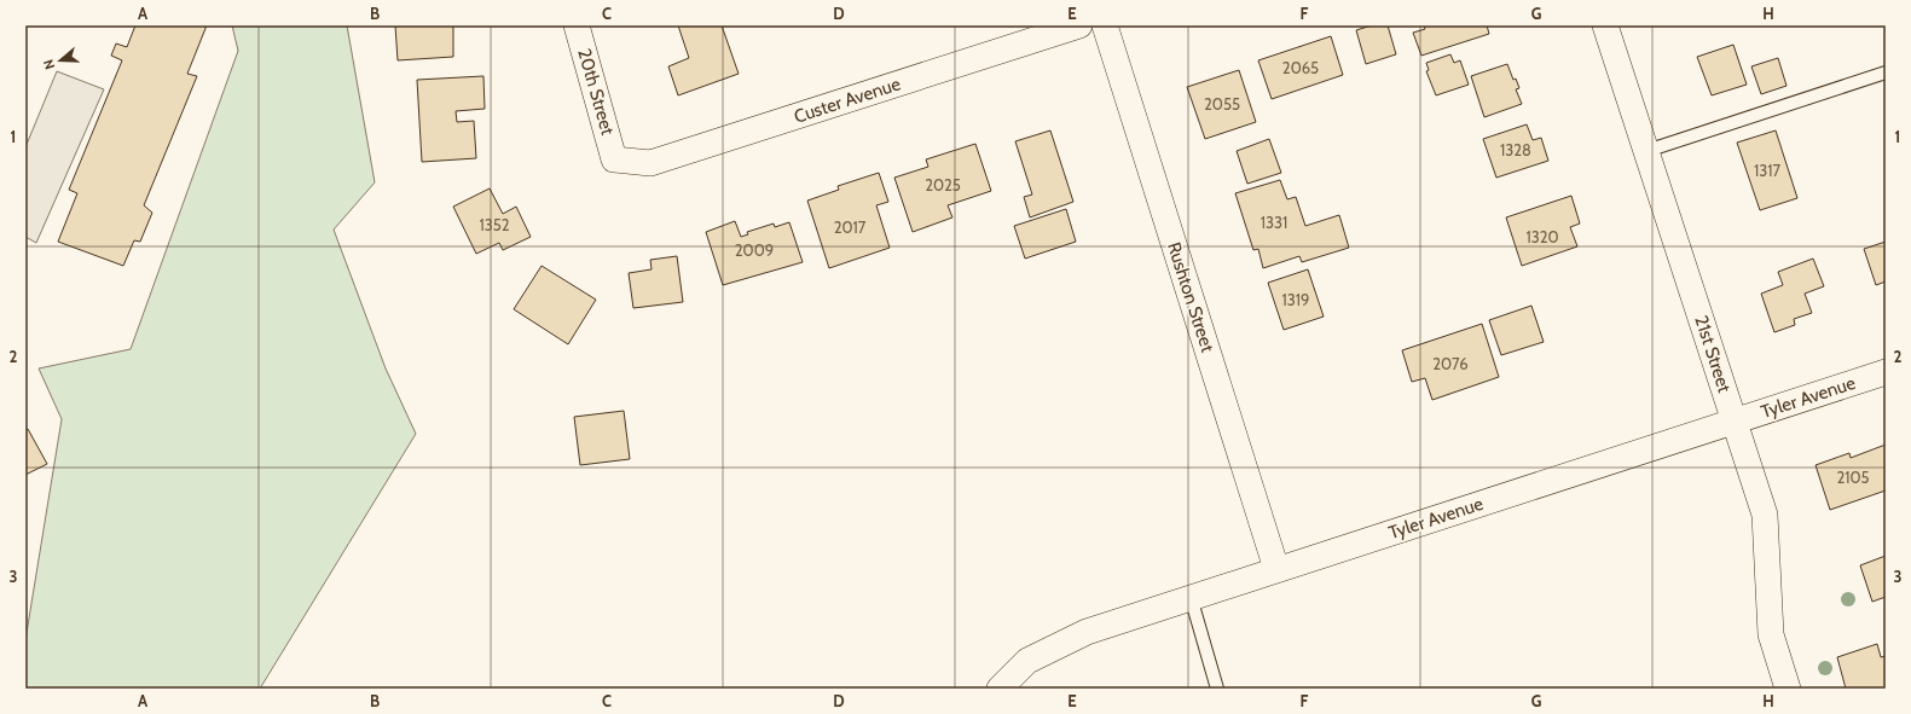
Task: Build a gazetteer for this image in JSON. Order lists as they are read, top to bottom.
{
  "streets": {
    "street": [
      "20th Street",
      "Custer Avenue",
      "Rushton Street",
      "21st Street",
      "Tyler Avenue"
    ]
  },
  "crossings": [
    ["20th Street", "Custer Avenue"],
    ["Rushton Street", "Tyler Avenue"],
    ["21st Street", "Tyler Avenue"]
  ],
  "house_numbers": [
    "2065",
    "2055",
    "1328",
    "1317",
    "2025",
    "1331",
    "1352",
    "2017",
    "1320",
    "2009",
    "1319",
    "2076",
    "2105"
  ],
  "north": "left",
  "grid": {
    "columns": [
      "A",
      "B",
      "C",
      "D",
      "E",
      "F",
      "G",
      "H"
    ],
    "rows": ["1", "2", "3"]
  }
}
